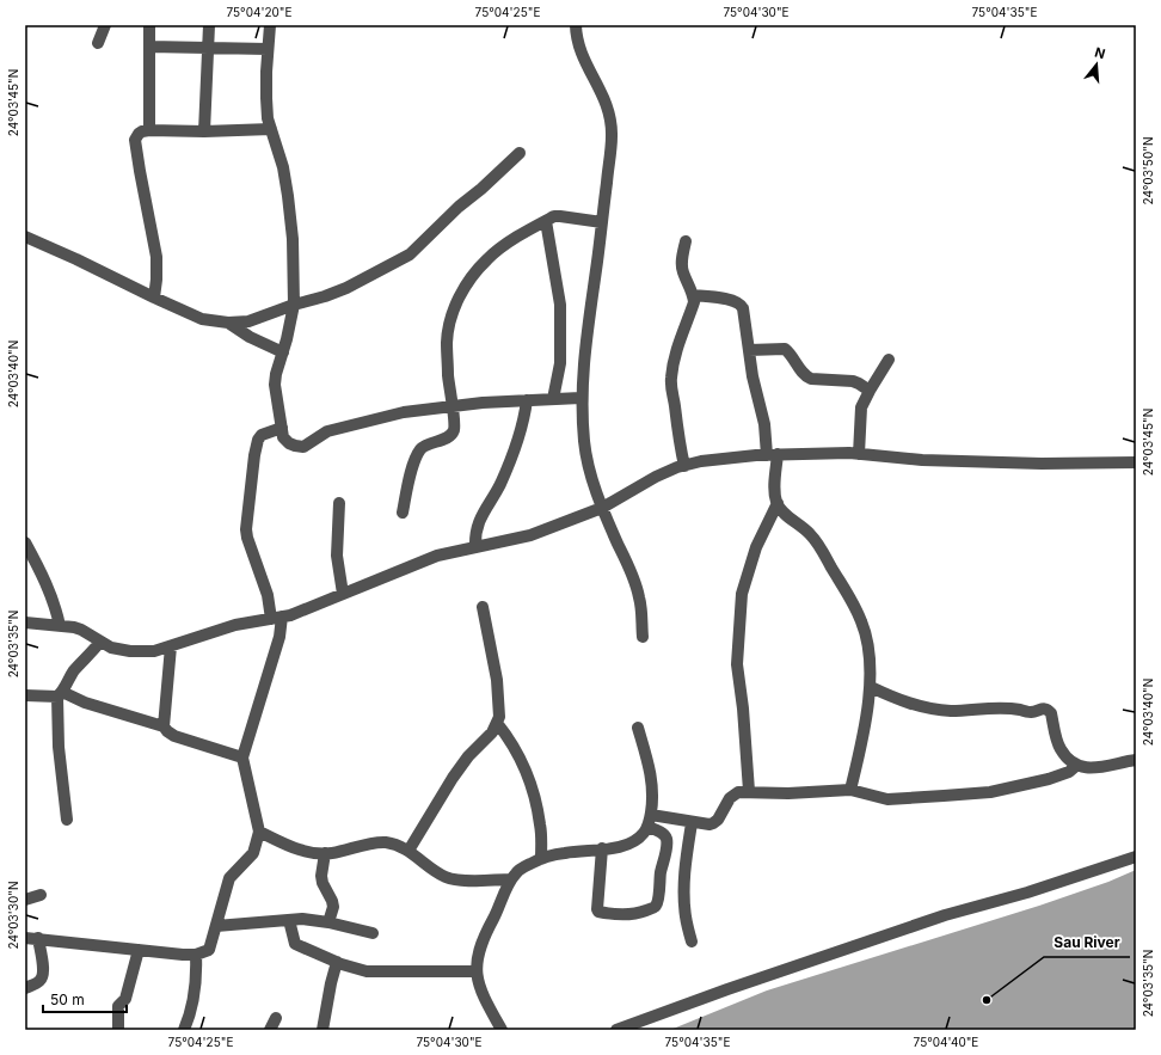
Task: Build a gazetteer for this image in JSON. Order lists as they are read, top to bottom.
{
  "places": ["Sau River"],
  "scale_bar": "50 m",
  "north": "top",
  "coordinates": [
    "75°04'20\"E",
    "75°04'25\"E",
    "75°04'30\"E",
    "75°04'35\"E",
    "24°03'45\"N",
    "24°03'50\"N",
    "24°03'40\"N",
    "24°03'35\"N",
    "24°03'30\"N",
    "75°04'40\"E"
  ]
}
